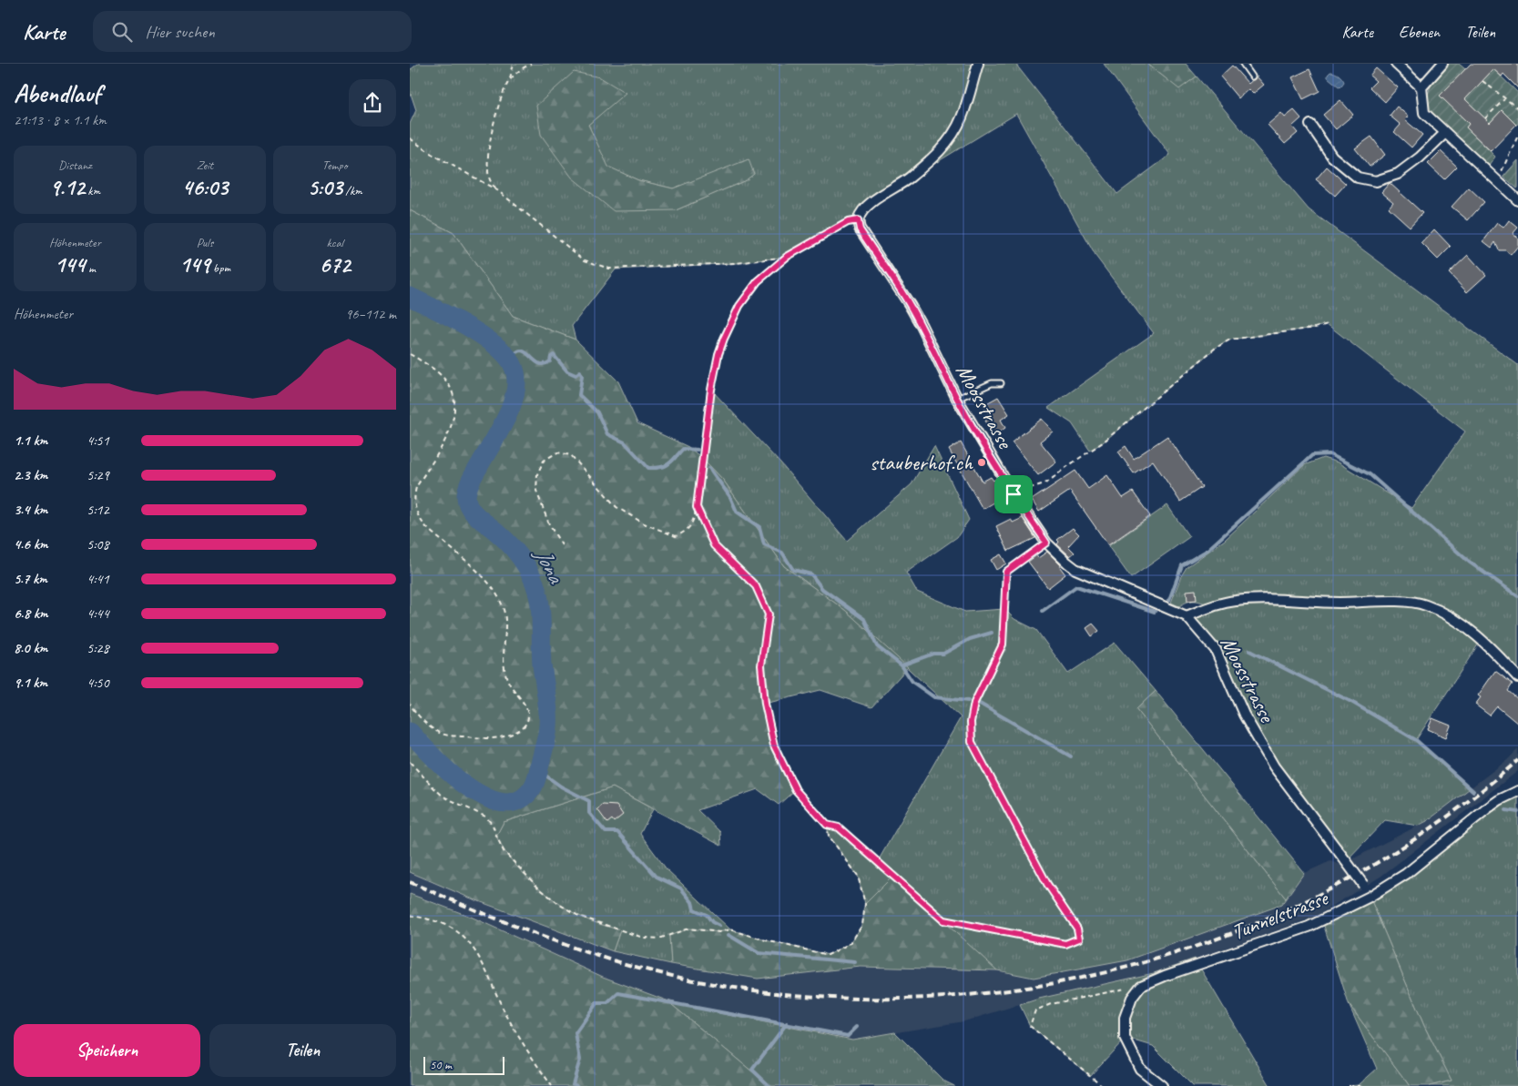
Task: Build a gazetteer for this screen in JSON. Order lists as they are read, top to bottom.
{
  "streets": {
    "street": ["Moosstrasse", "Tunnelstrasse"]
  },
  "crossings": [
    ["Moosstrasse", "Tunnelstrasse"]
  ],
  "water": ["Jona"],
  "places": ["stauberhof.ch"],
  "scale_bar": "50 m",
  "page": {
    "header": "Karte",
    "search": "Hier suchen",
    "nav": ["Karte", "Ebenen", "Teilen"],
    "heading": ["Abendlauf", "21:13 · 8 × 1.1 km"],
    "stats": [
      ["Distanz", "9.12 km"],
      ["Zeit", "46:03"],
      ["Tempo", "5:03 /km"],
      ["Höhenmeter", "144 m"],
      ["Puls", "149 bpm"],
      ["kcal", "672"]
    ],
    "chart": ["Höhenmeter", "96–112 m"],
    "list": [
      {
        "name": "1.1 km",
        "note": "4:51"
      },
      {
        "name": "2.3 km",
        "note": "5:29"
      },
      {
        "name": "3.4 km",
        "note": "5:12"
      },
      {
        "name": "4.6 km",
        "note": "5:08"
      },
      {
        "name": "5.7 km",
        "note": "4:41"
      },
      {
        "name": "6.8 km",
        "note": "4:44"
      },
      {
        "name": "8.0 km",
        "note": "5:28"
      },
      {
        "name": "9.1 km",
        "note": "4:50"
      }
    ],
    "buttons": ["Speichern", "Teilen"],
    "scale": "50 m"
  }
}
